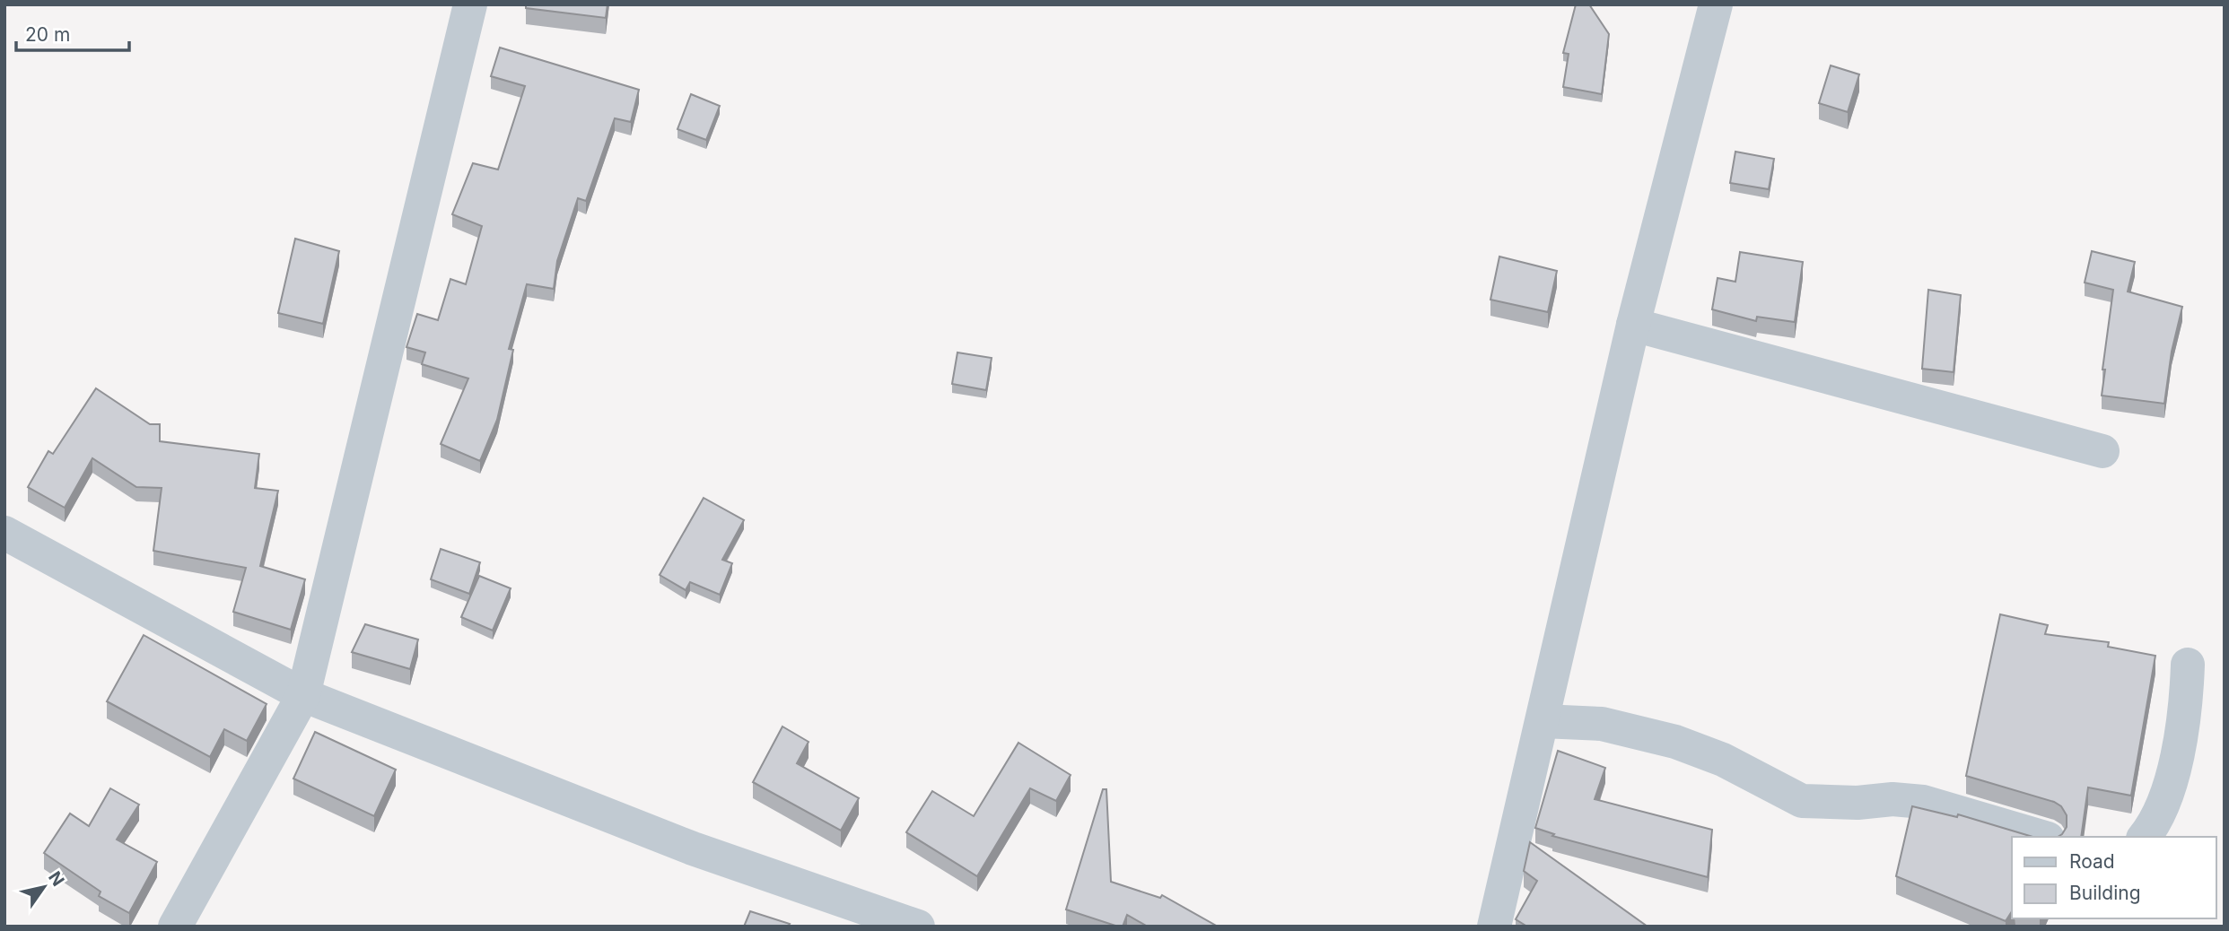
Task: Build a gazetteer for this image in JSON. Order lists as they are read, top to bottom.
{
  "legend": ["Road", "Building"],
  "scale_bar": "20 m",
  "north": "top right"
}
